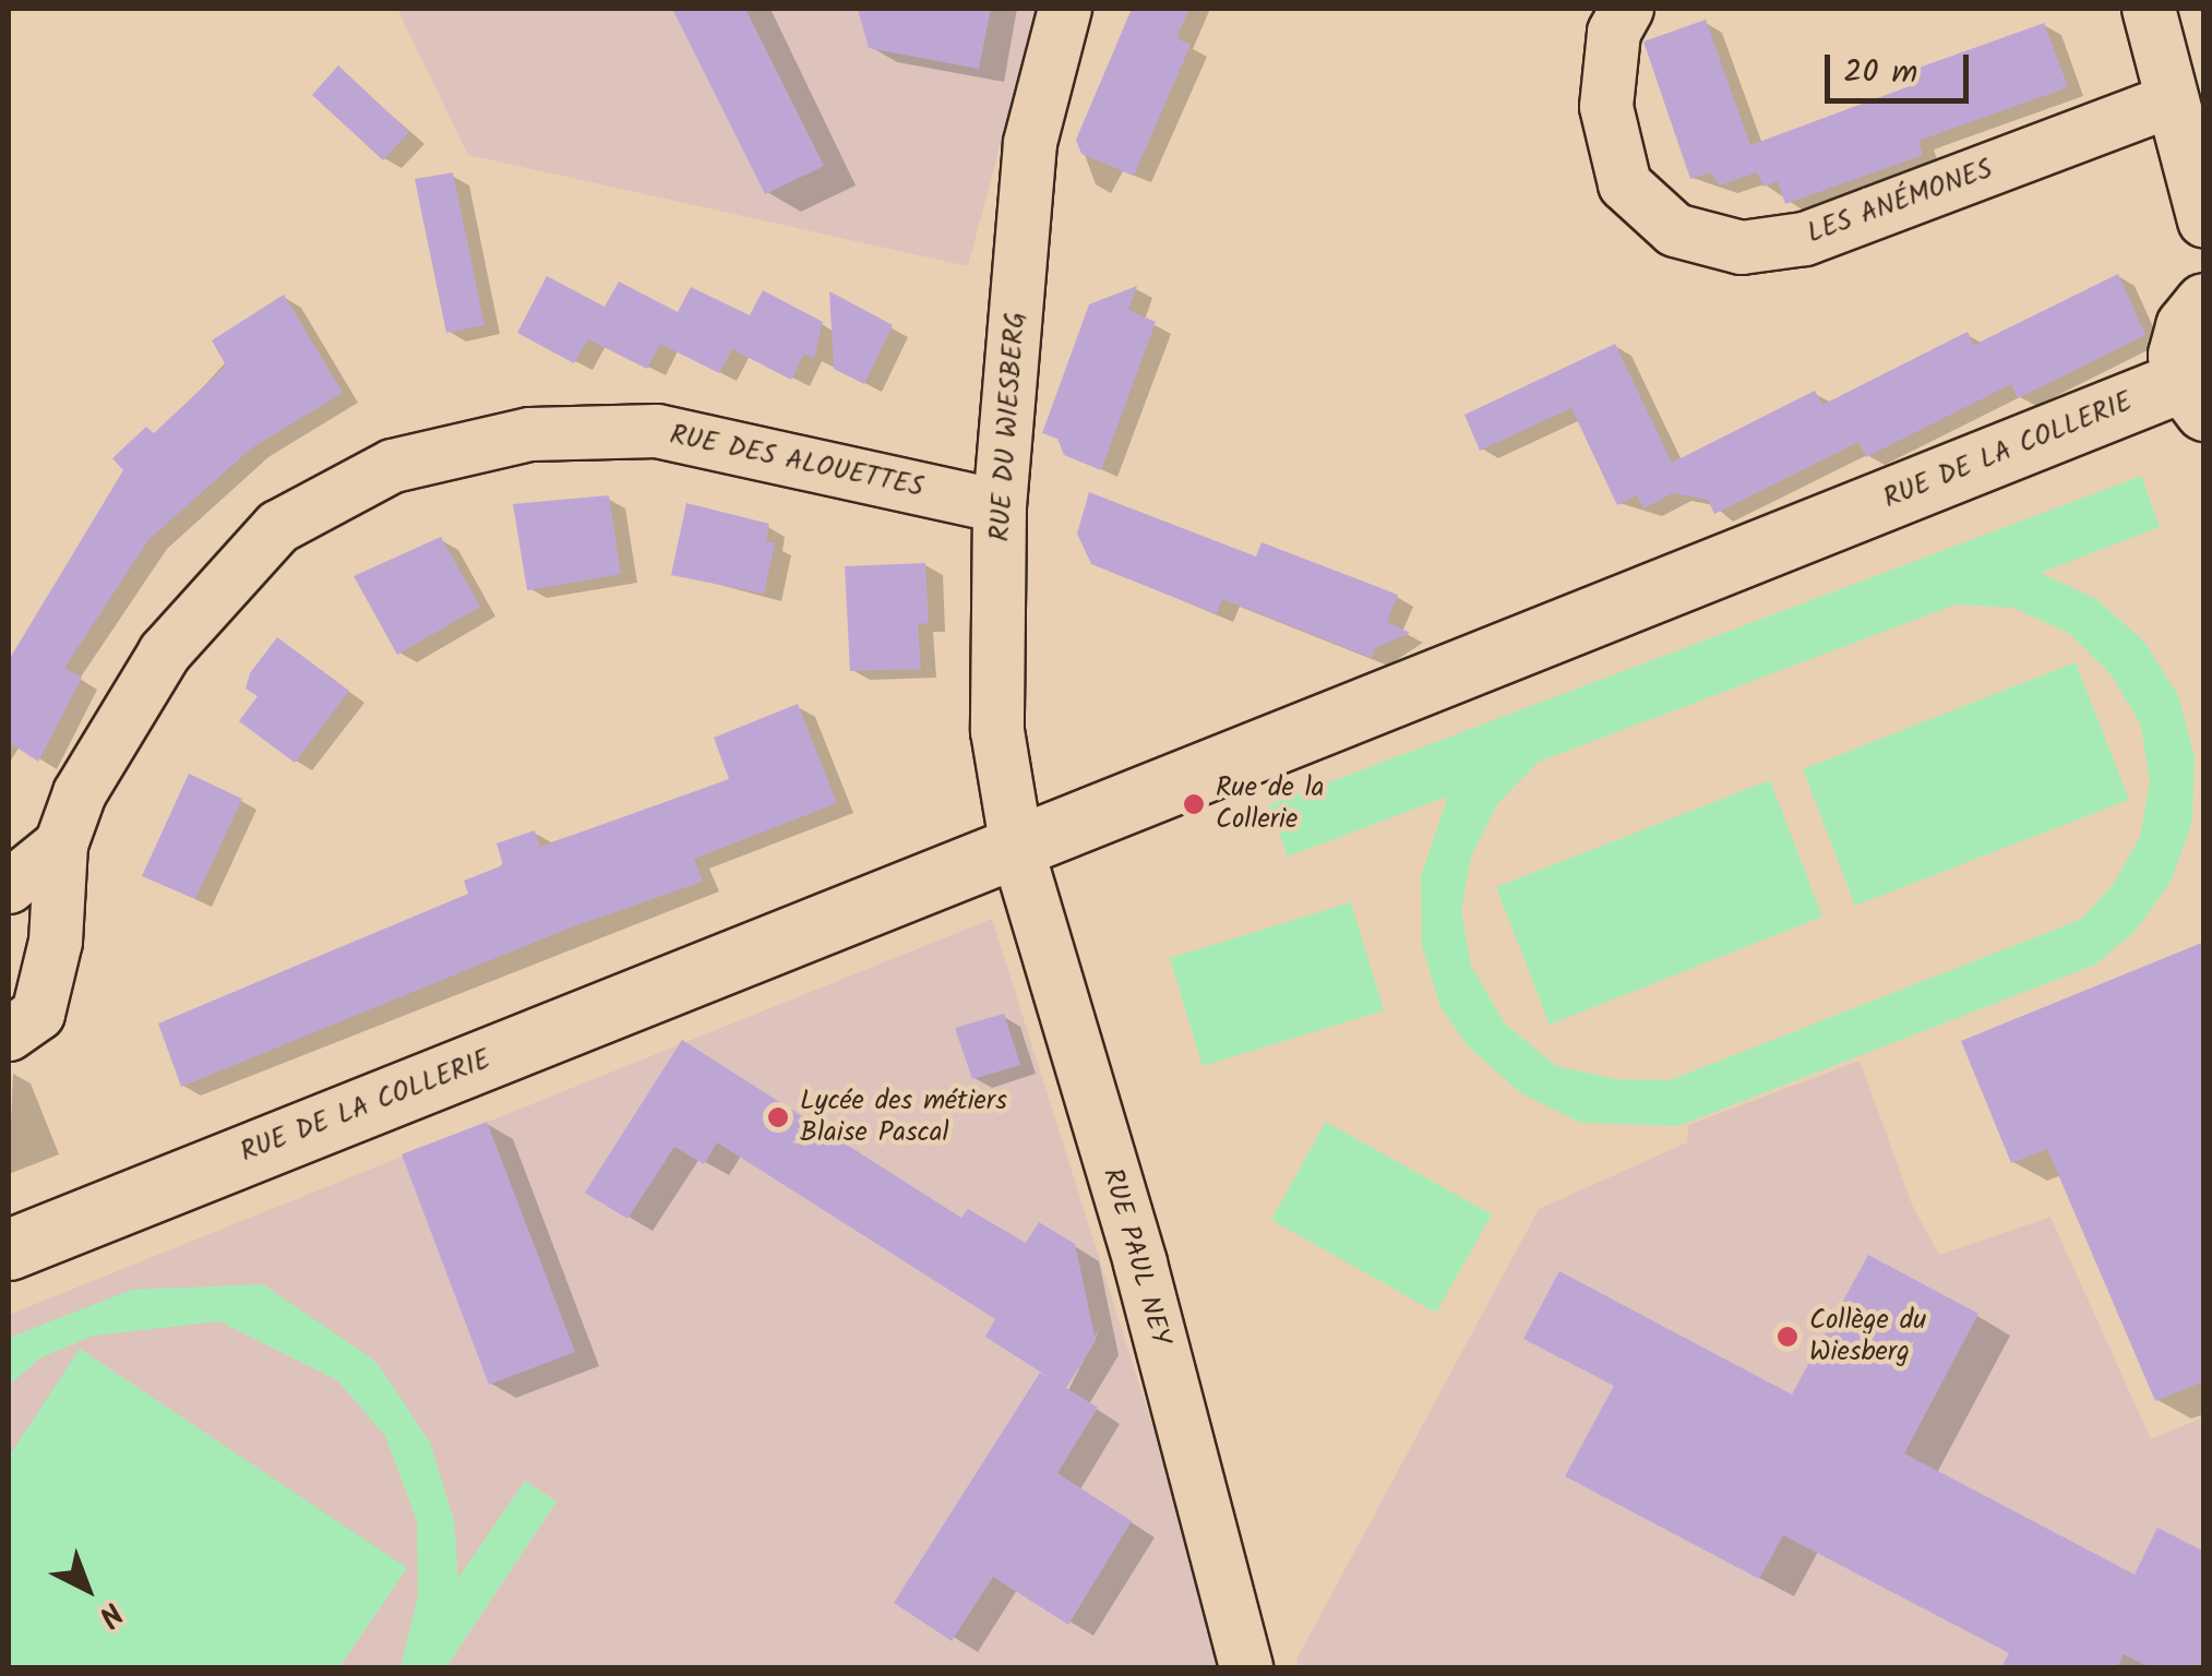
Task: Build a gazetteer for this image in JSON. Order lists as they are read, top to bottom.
{
  "streets": {
    "street": [
      "LES ANÉMONES",
      "RUE DU WIESBERG",
      "RUE DE LA COLLERIE",
      "RUE DES ALOUETTES",
      "RUE PAUL NEY"
    ]
  },
  "crossings": [
    ["RUE DU WIESBERG", "RUE DE LA COLLERIE"],
    ["RUE DU WIESBERG", "RUE DES ALOUETTES"],
    ["RUE DU WIESBERG", "RUE PAUL NEY"],
    ["RUE DE LA COLLERIE", "RUE PAUL NEY"]
  ],
  "places": ["Rue de la Collerie", "Lycée des métiers Blaise Pascal", "Collège du Wiesberg"],
  "scale_bar": "20 m",
  "north": "bottom right"
}
